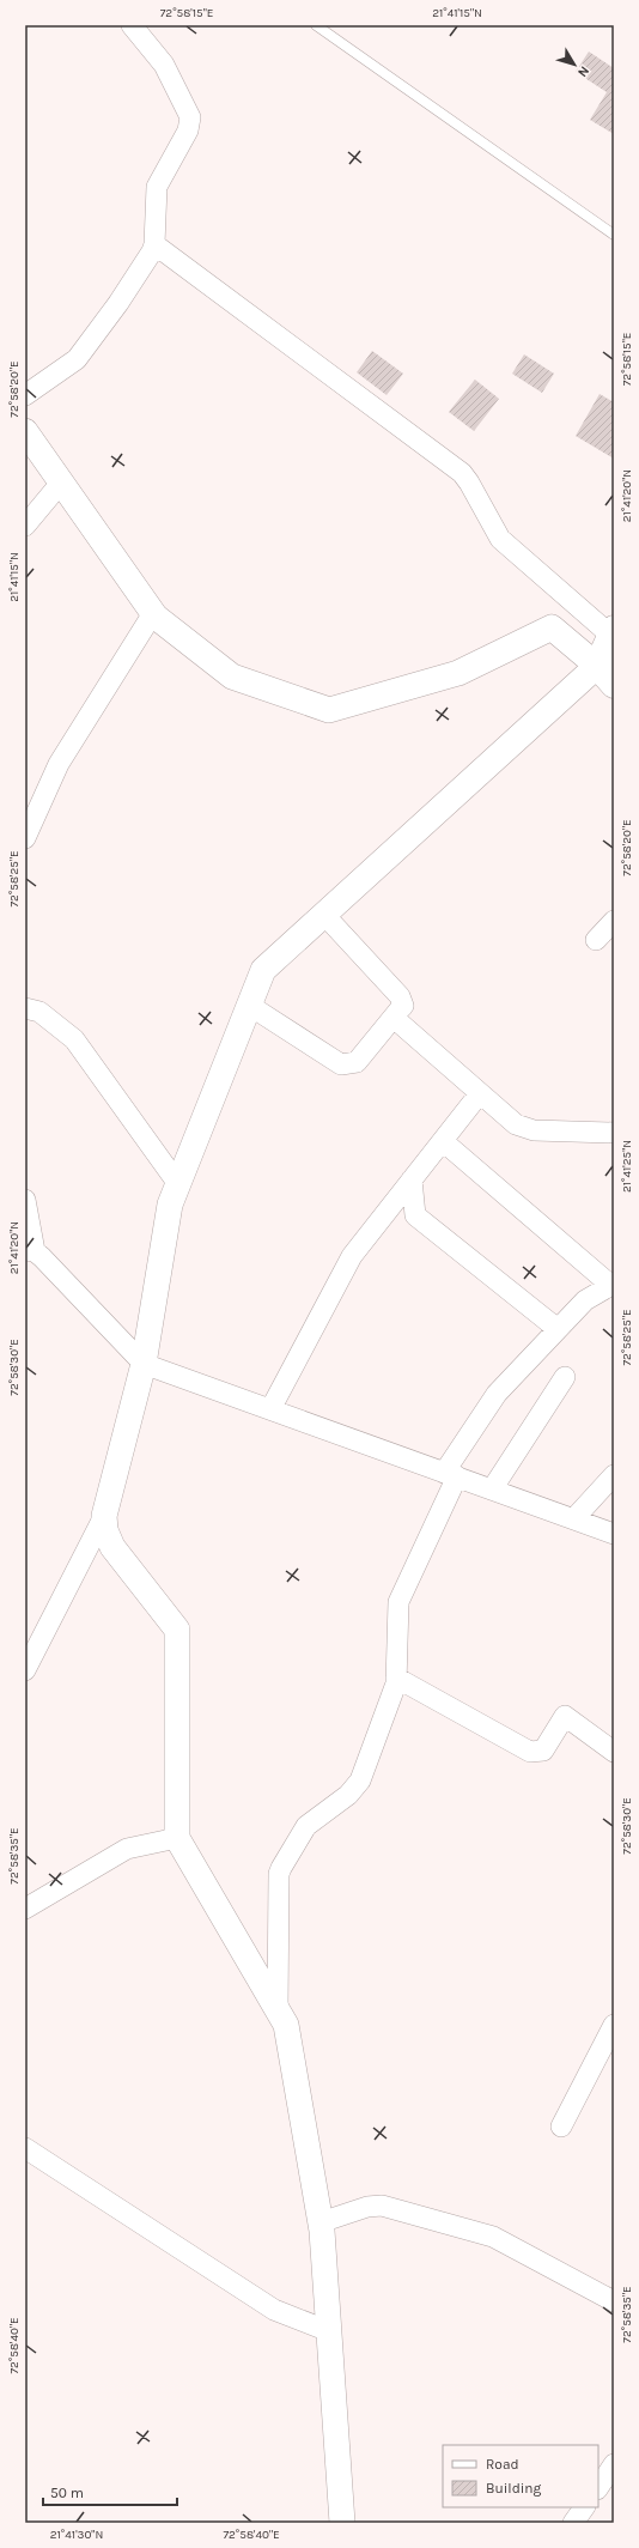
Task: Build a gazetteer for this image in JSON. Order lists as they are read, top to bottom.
{
  "legend": ["Road", "Building"],
  "scale_bar": "50 m",
  "north": "bottom right",
  "coordinates": [
    "72°58'15\"E",
    "21°41'15\"N",
    "72°58'20\"E",
    "21°41'20\"N",
    "72°58'25\"E",
    "21°41'25\"N",
    "72°58'30\"E",
    "72°58'35\"E",
    "72°58'40\"E",
    "21°41'30\"N"
  ]
}
